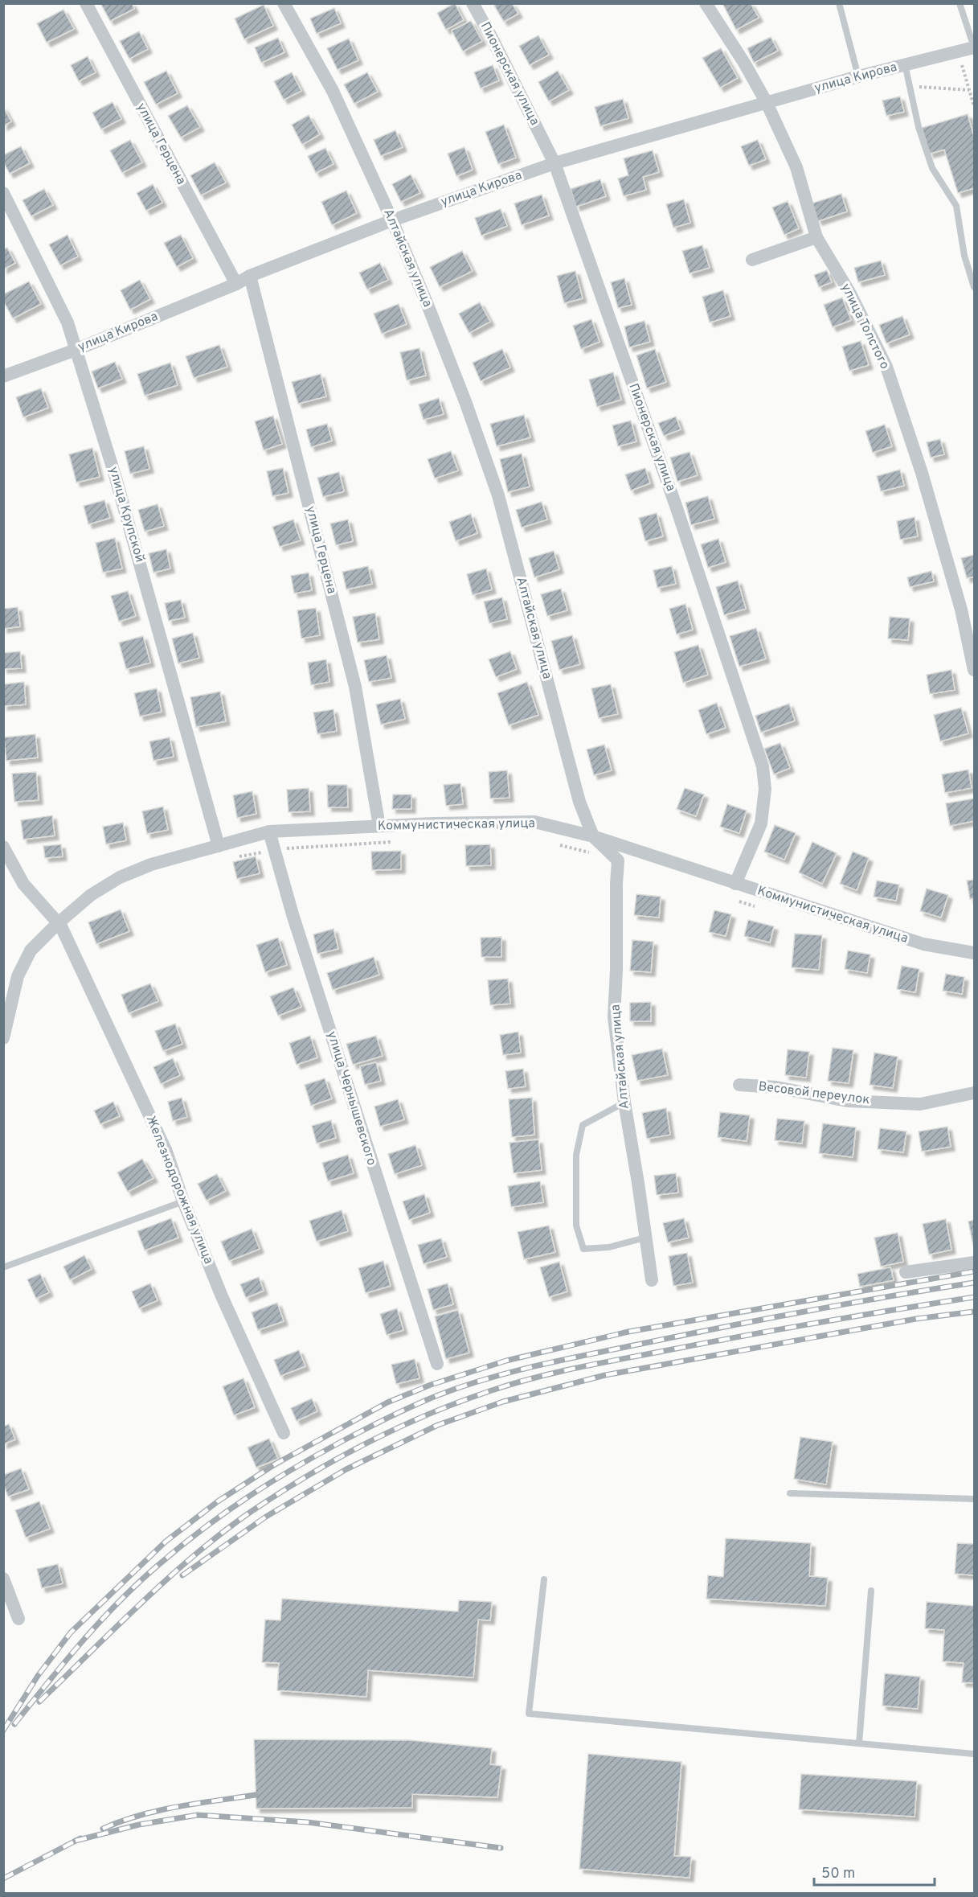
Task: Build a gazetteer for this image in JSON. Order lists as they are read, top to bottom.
{
  "streets": {
    "street": [
      "Пионерская улица",
      "улица Кирова",
      "улица Герцена",
      "Алтайская улица",
      "улица Толстого",
      "улица Крупской",
      "Коммунистическая улица",
      "Весовой переулок",
      "улица Чернышевского",
      "Железнодорожная улица"
    ]
  },
  "crossings": [
    ["Пионерская улица", "улица Кирова"],
    ["Пионерская улица", "Коммунистическая улица"],
    ["улица Кирова", "улица Герцена"],
    ["улица Кирова", "Алтайская улица"],
    ["улица Кирова", "улица Толстого"],
    ["улица Кирова", "улица Крупской"],
    ["улица Герцена", "Коммунистическая улица"],
    ["Алтайская улица", "Коммунистическая улица"],
    ["улица Крупской", "Коммунистическая улица"],
    ["Коммунистическая улица", "улица Чернышевского"],
    ["Коммунистическая улица", "Железнодорожная улица"]
  ],
  "scale_bar": "50 m"
}
